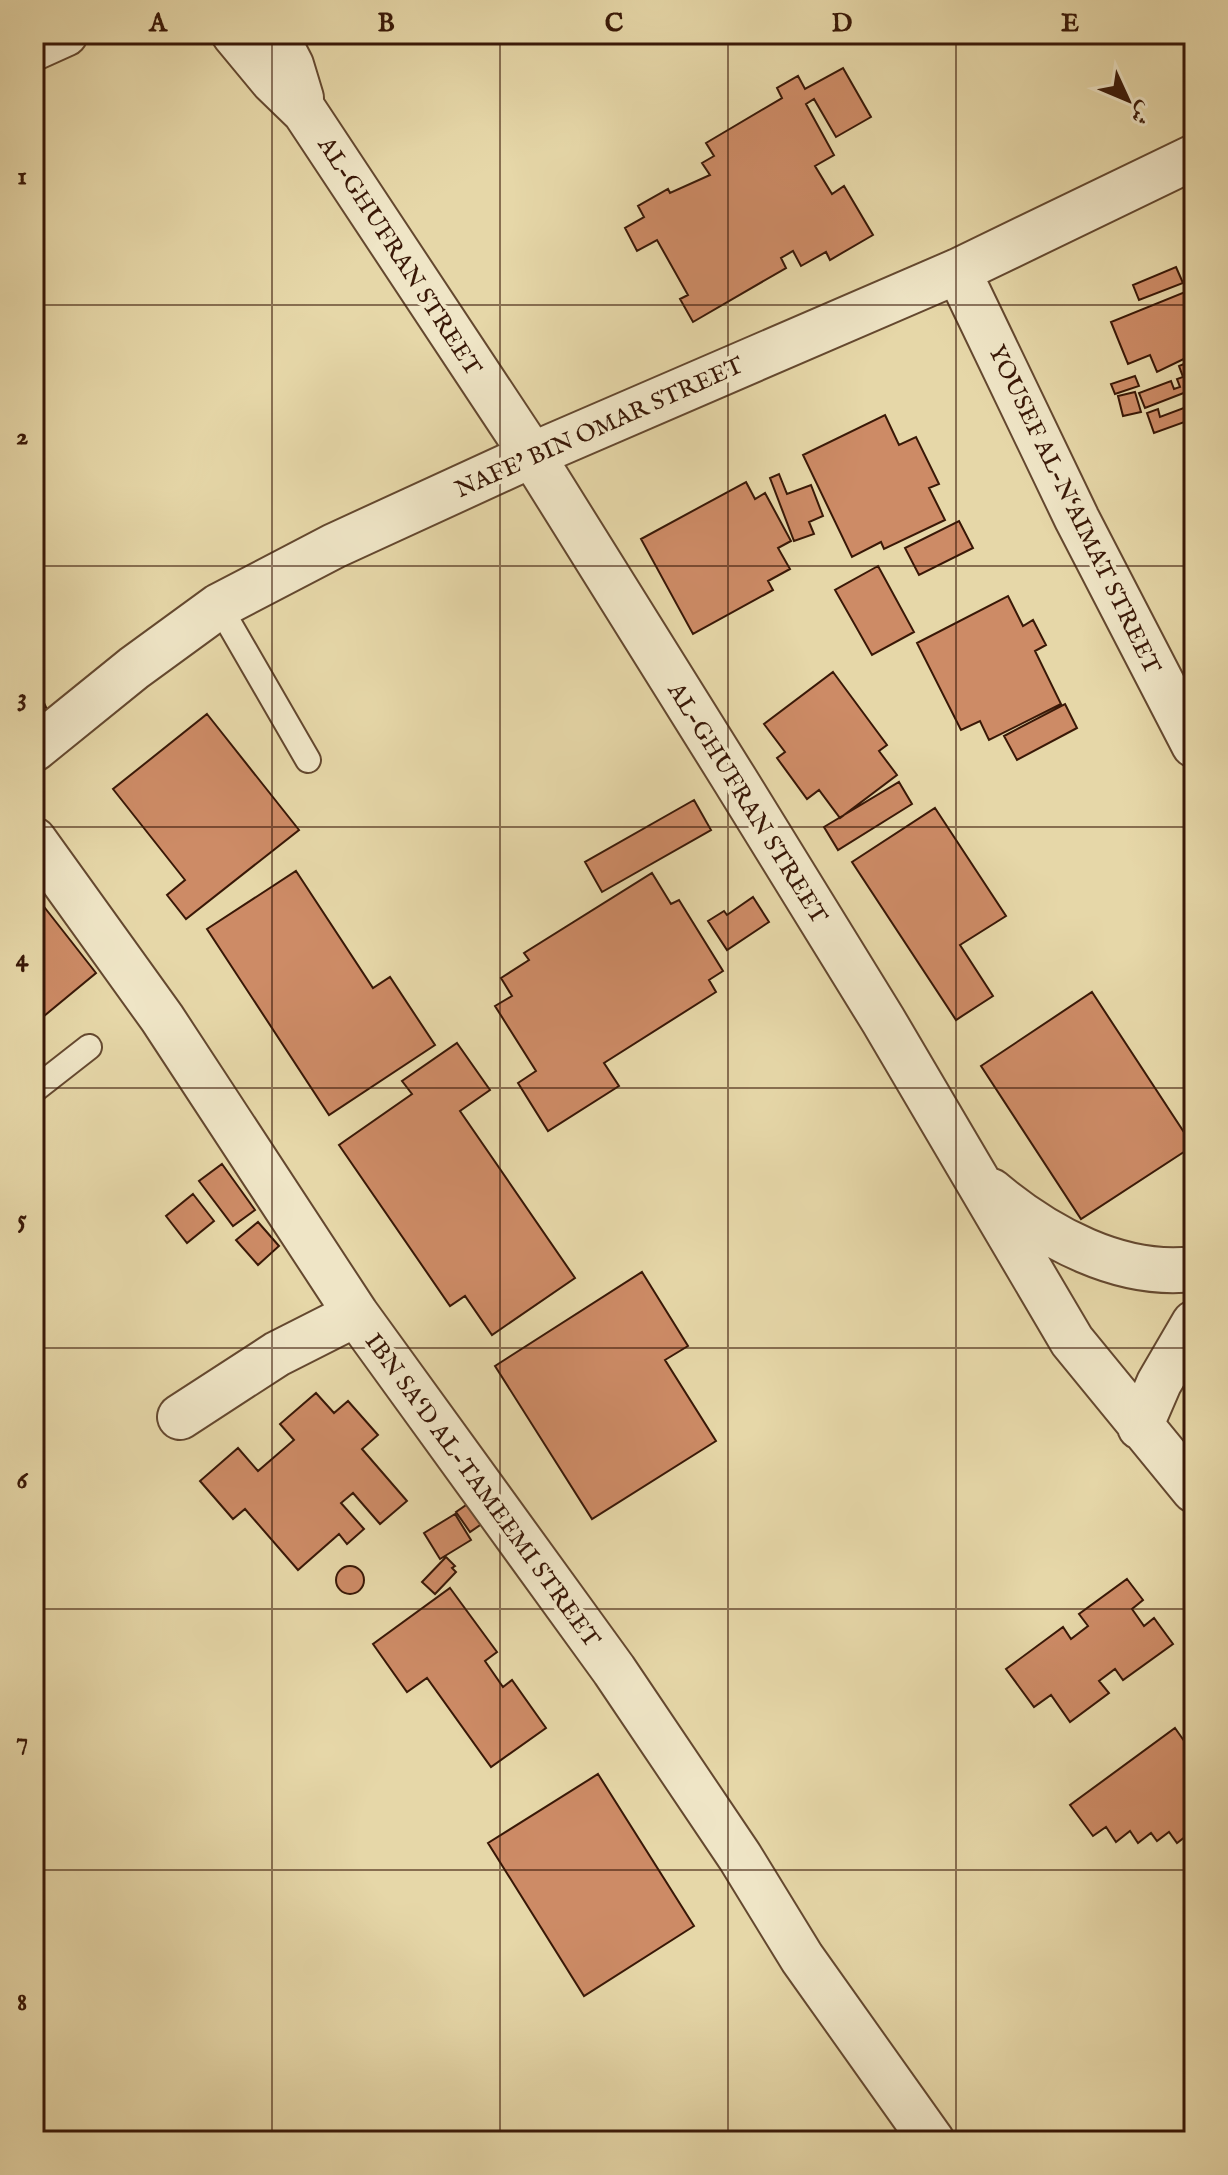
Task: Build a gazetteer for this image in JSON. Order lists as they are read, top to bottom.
{
  "streets": {
    "street": [
      "AL-GHUFRAN STREET",
      "NAFE' BIN OMAR STREET",
      "YOUSEF AL-N‘AIMAT STREET",
      "IBN SA‘D AL-TAMEEMI STREET"
    ]
  },
  "crossings": [
    ["AL-GHUFRAN STREET", "NAFE' BIN OMAR STREET"],
    ["NAFE' BIN OMAR STREET", "YOUSEF AL-N‘AIMAT STREET"]
  ],
  "north": "bottom right",
  "grid": {
    "columns": [
      "A",
      "B",
      "C",
      "D",
      "E"
    ],
    "rows": [
      "1",
      "2",
      "3",
      "4",
      "5",
      "6",
      "7",
      "8"
    ]
  }
}
